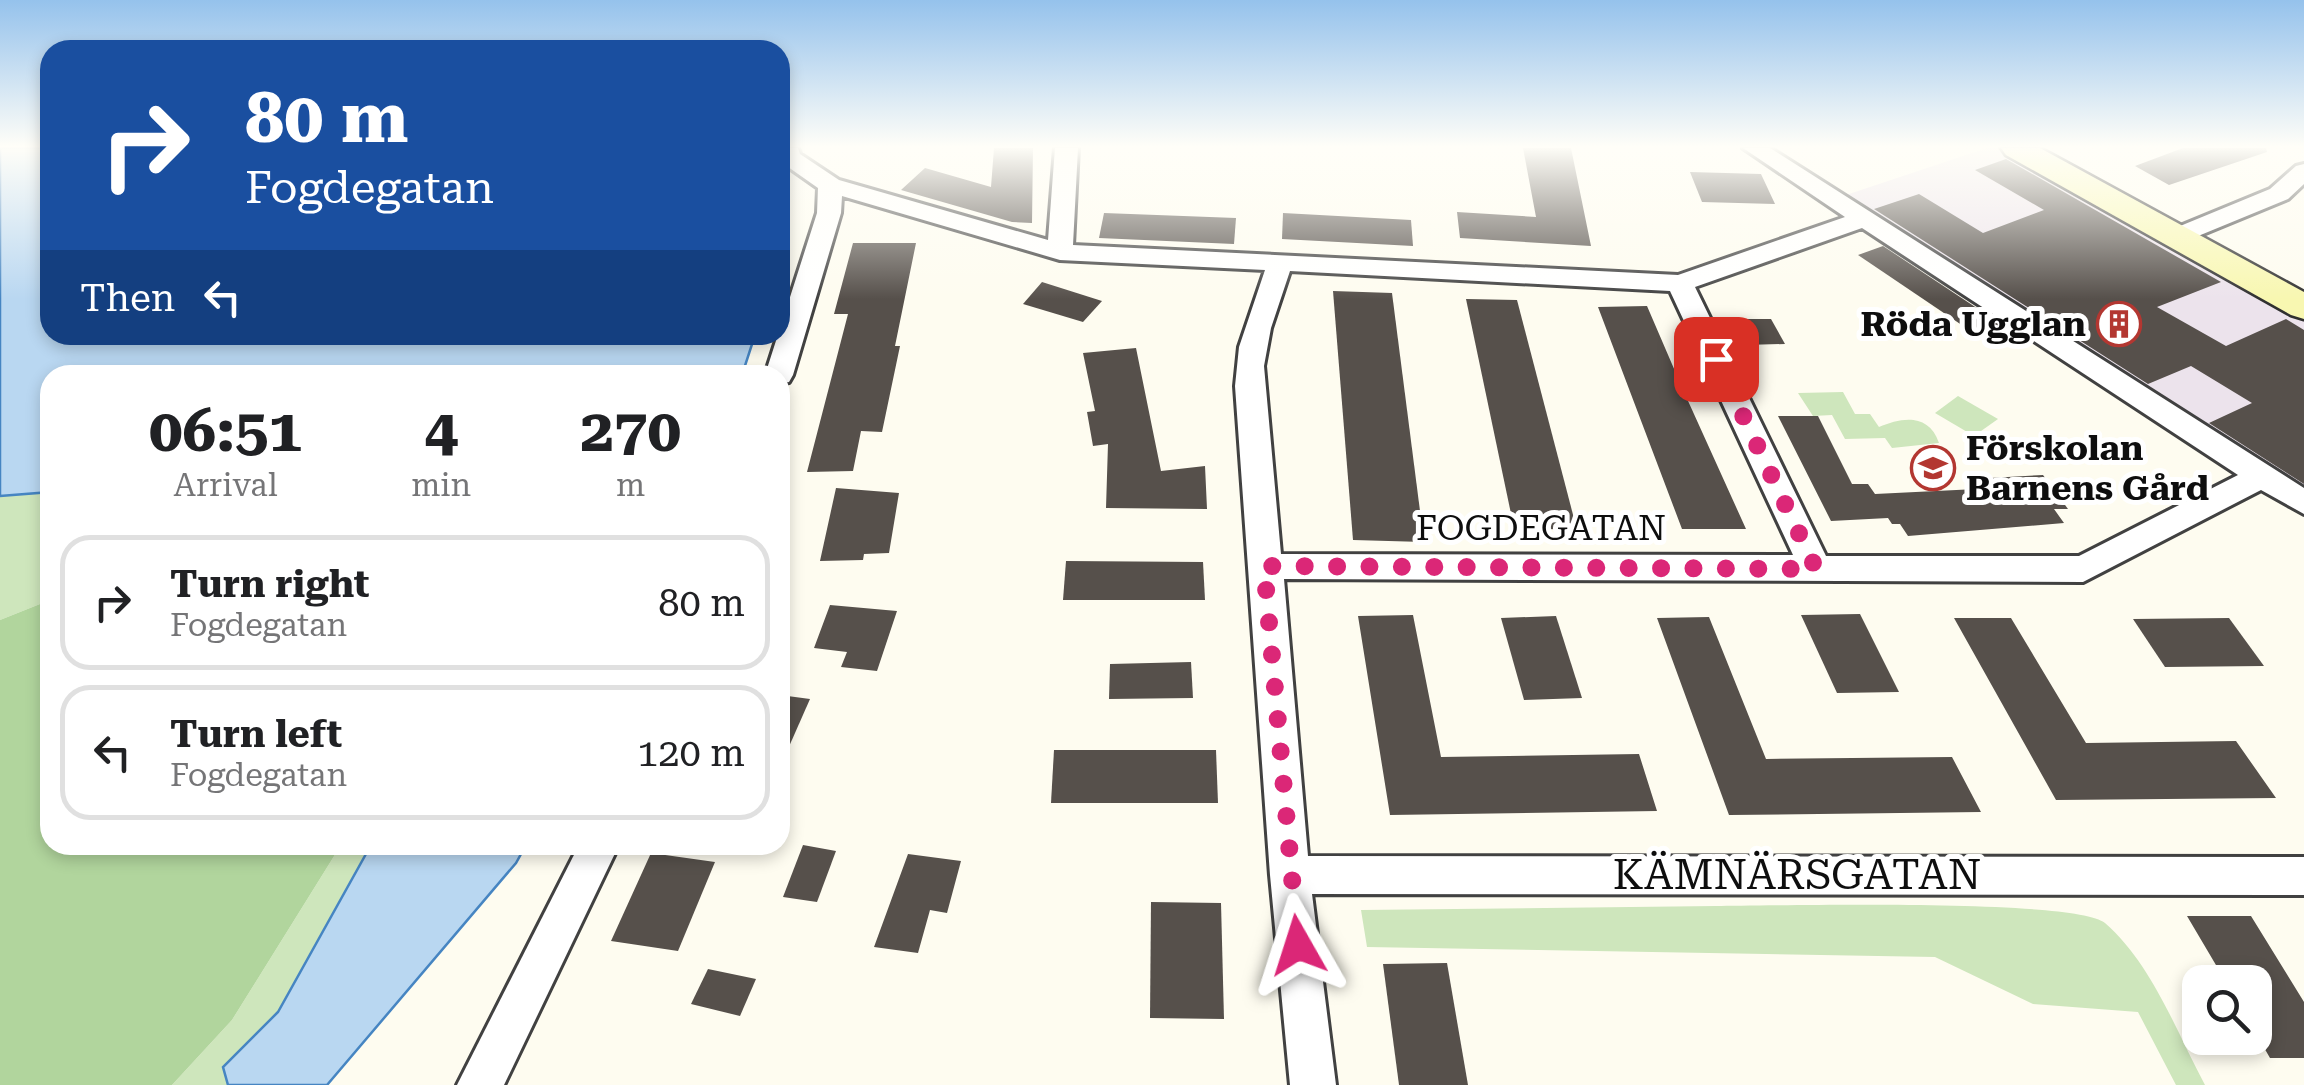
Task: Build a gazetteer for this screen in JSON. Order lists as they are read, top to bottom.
{
  "streets": {
    "street": ["FOGDEGATAN", "KÄMNÄRSGATAN"]
  },
  "places": {
    "building": ["Röda Ugglan"],
    "school or university": ["Förskolan Barnens Gård"]
  },
  "page": {
    "turn": ["80 m", "Fogdegatan"],
    "then": "Then",
    "eta": [
      "06:51",
      "Arrival",
      "4",
      "min",
      "270",
      "m"
    ],
    "list": [
      {
        "name": "Turn right",
        "note": "Fogdegatan",
        "value": "80 m"
      },
      {
        "name": "Turn left",
        "note": "Fogdegatan",
        "value": "120 m"
      }
    ]
  }
}
